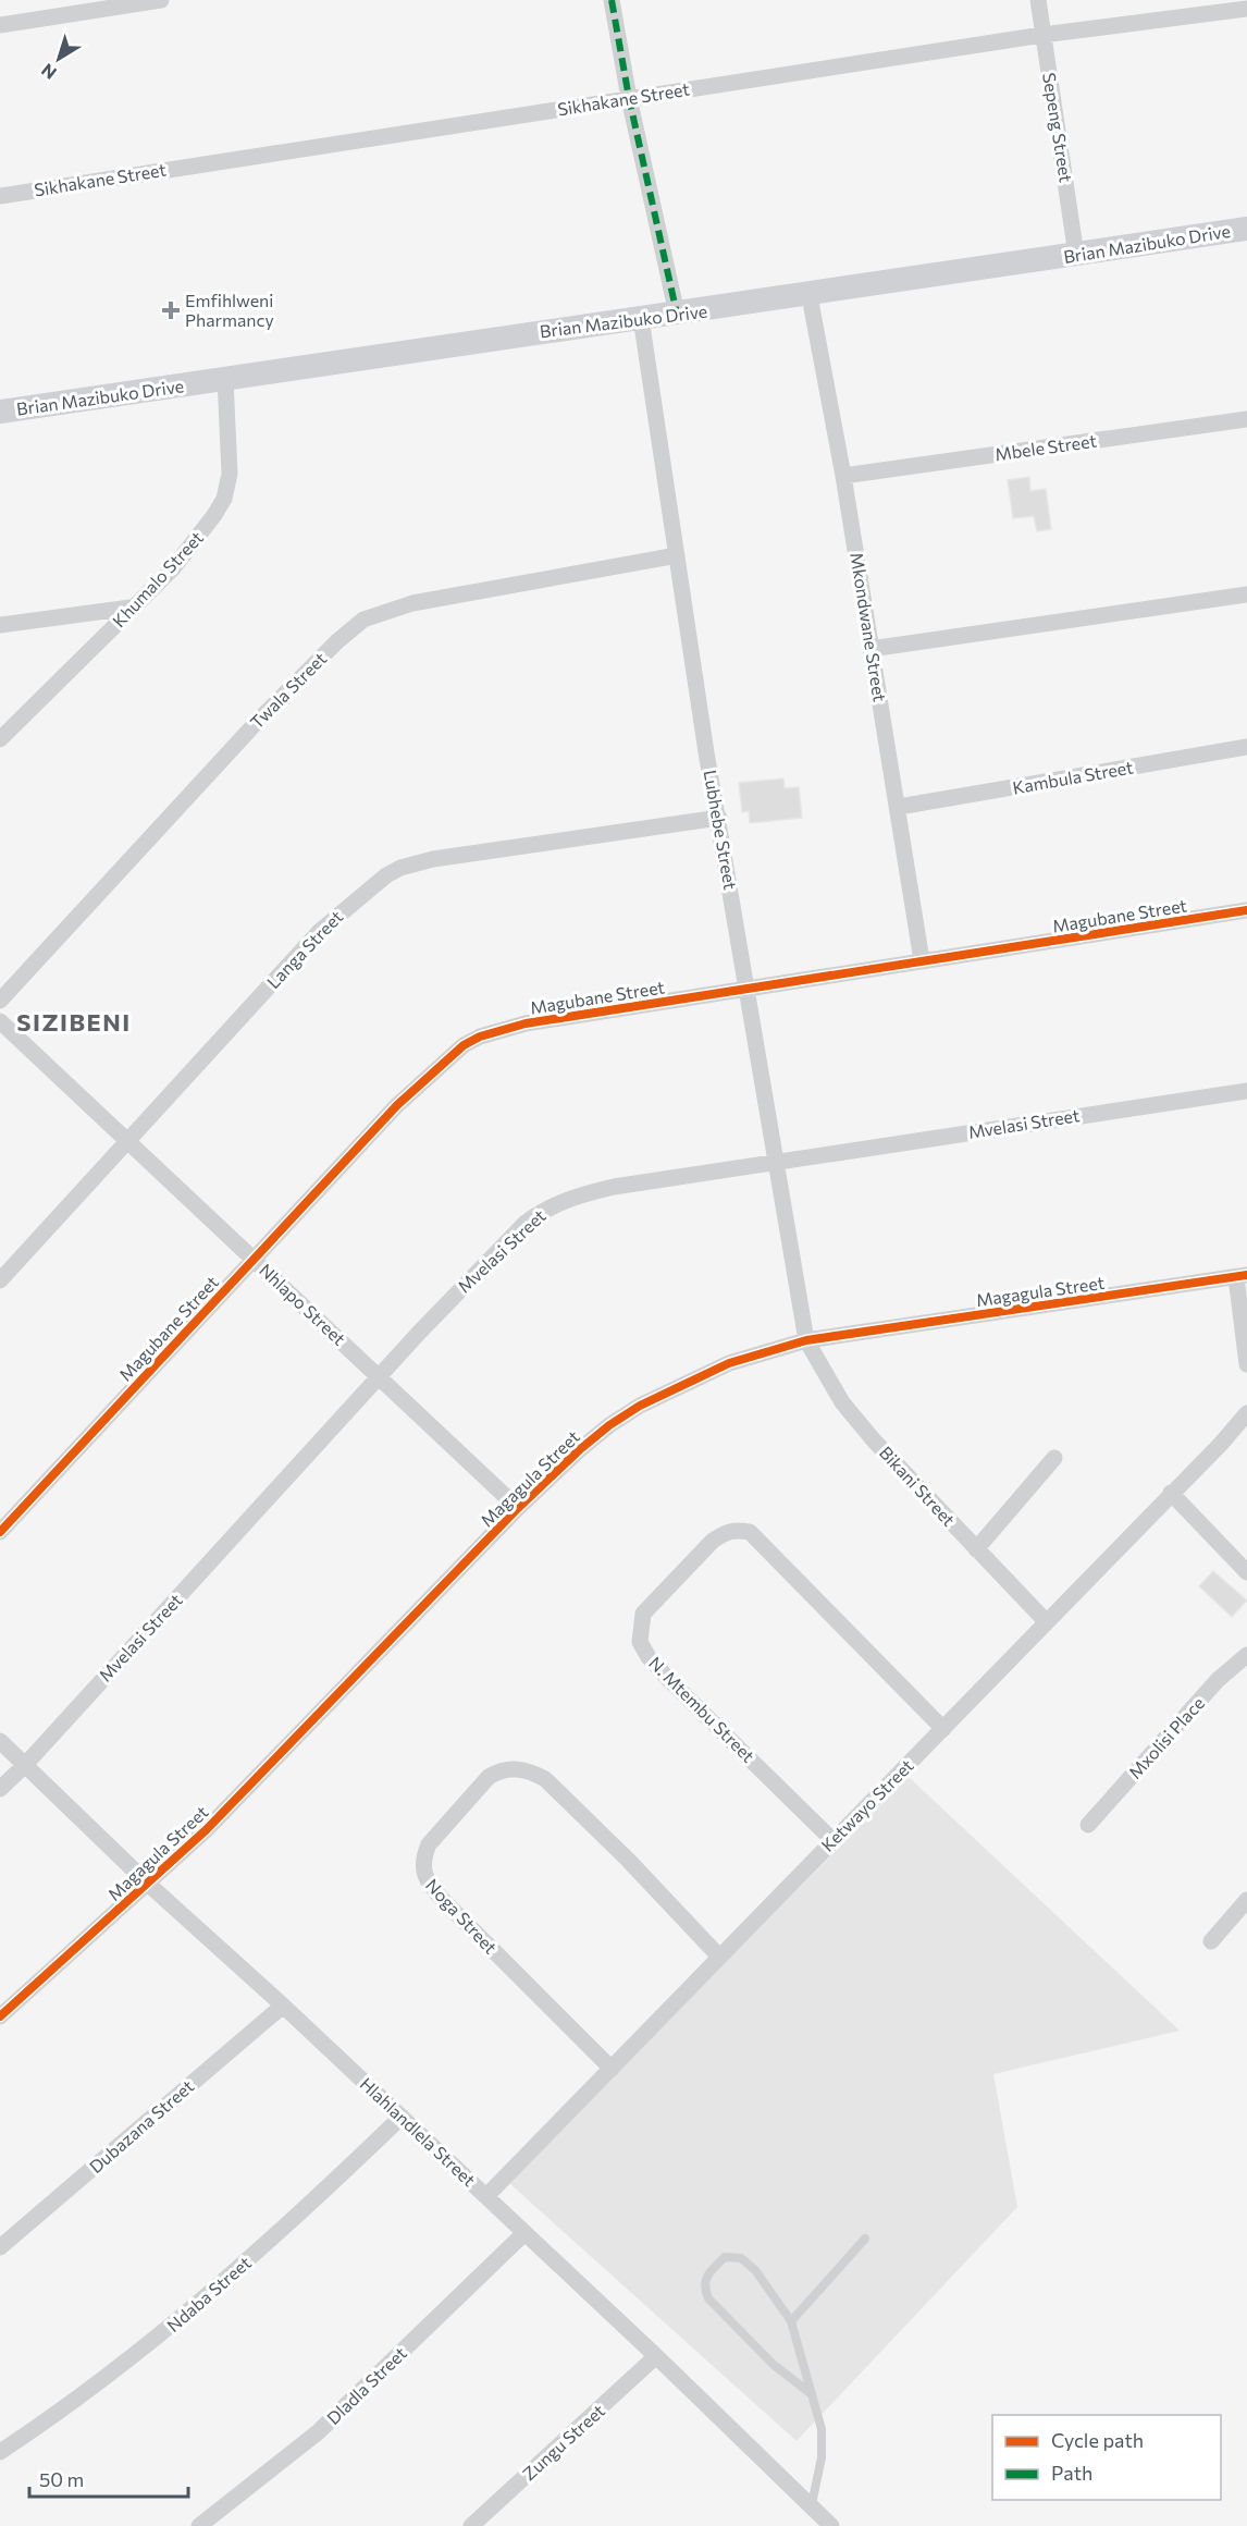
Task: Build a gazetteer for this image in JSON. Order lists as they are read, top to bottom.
{
  "streets": {
    "street": [
      "Sikhakane Street",
      "Sepeng Street",
      "Brian Mazibuko Drive",
      "Mbele Street",
      "Khumalo Street",
      "Mkondwane Street",
      "Twala Street",
      "Kambula Street",
      "Lubhebe Street",
      "Magubane Street",
      "Langa Street",
      "Mvelasi Street",
      "Magagula Street",
      "Nhlapo Street",
      "Bikani Street",
      "N. Mtembu Street",
      "Mxolisi Place",
      "Ketwayo Street",
      "Noga Street",
      "Dubazana Street",
      "Hlahlandlela Street",
      "Ndaba Street",
      "Dladla Street",
      "Zungu Street"
    ]
  },
  "crossings": [
    ["Sikhakane Street", "Sepeng Street"],
    ["Sepeng Street", "Brian Mazibuko Drive"],
    ["Brian Mazibuko Drive", "Khumalo Street"],
    ["Brian Mazibuko Drive", "Mkondwane Street"],
    ["Brian Mazibuko Drive", "Lubhebe Street"],
    ["Mbele Street", "Mkondwane Street"],
    ["Mkondwane Street", "Kambula Street"],
    ["Mkondwane Street", "Magubane Street"],
    ["Twala Street", "Lubhebe Street"],
    ["Lubhebe Street", "Magubane Street"],
    ["Lubhebe Street", "Langa Street"],
    ["Lubhebe Street", "Mvelasi Street"],
    ["Lubhebe Street", "Magagula Street"],
    ["Lubhebe Street", "Bikani Street"],
    ["Magubane Street", "Nhlapo Street"],
    ["Langa Street", "Nhlapo Street"],
    ["Mvelasi Street", "Nhlapo Street"],
    ["Mvelasi Street", "Hlahlandlela Street"],
    ["Magagula Street", "Nhlapo Street"],
    ["Magagula Street", "Bikani Street"],
    ["Magagula Street", "Hlahlandlela Street"],
    ["Bikani Street", "Ketwayo Street"],
    ["N. Mtembu Street", "Ketwayo Street"],
    ["Ketwayo Street", "Noga Street"],
    ["Ketwayo Street", "Hlahlandlela Street"],
    ["Dubazana Street", "Hlahlandlela Street"],
    ["Hlahlandlela Street", "Ndaba Street"],
    ["Hlahlandlela Street", "Dladla Street"],
    ["Hlahlandlela Street", "Zungu Street"]
  ],
  "districts": ["SIZIBENI"],
  "places": {
    "health": ["Emfihlweni Pharmancy"]
  },
  "legend": ["Cycle path", "Path"],
  "scale_bar": "50 m",
  "north": "bottom left"
}
